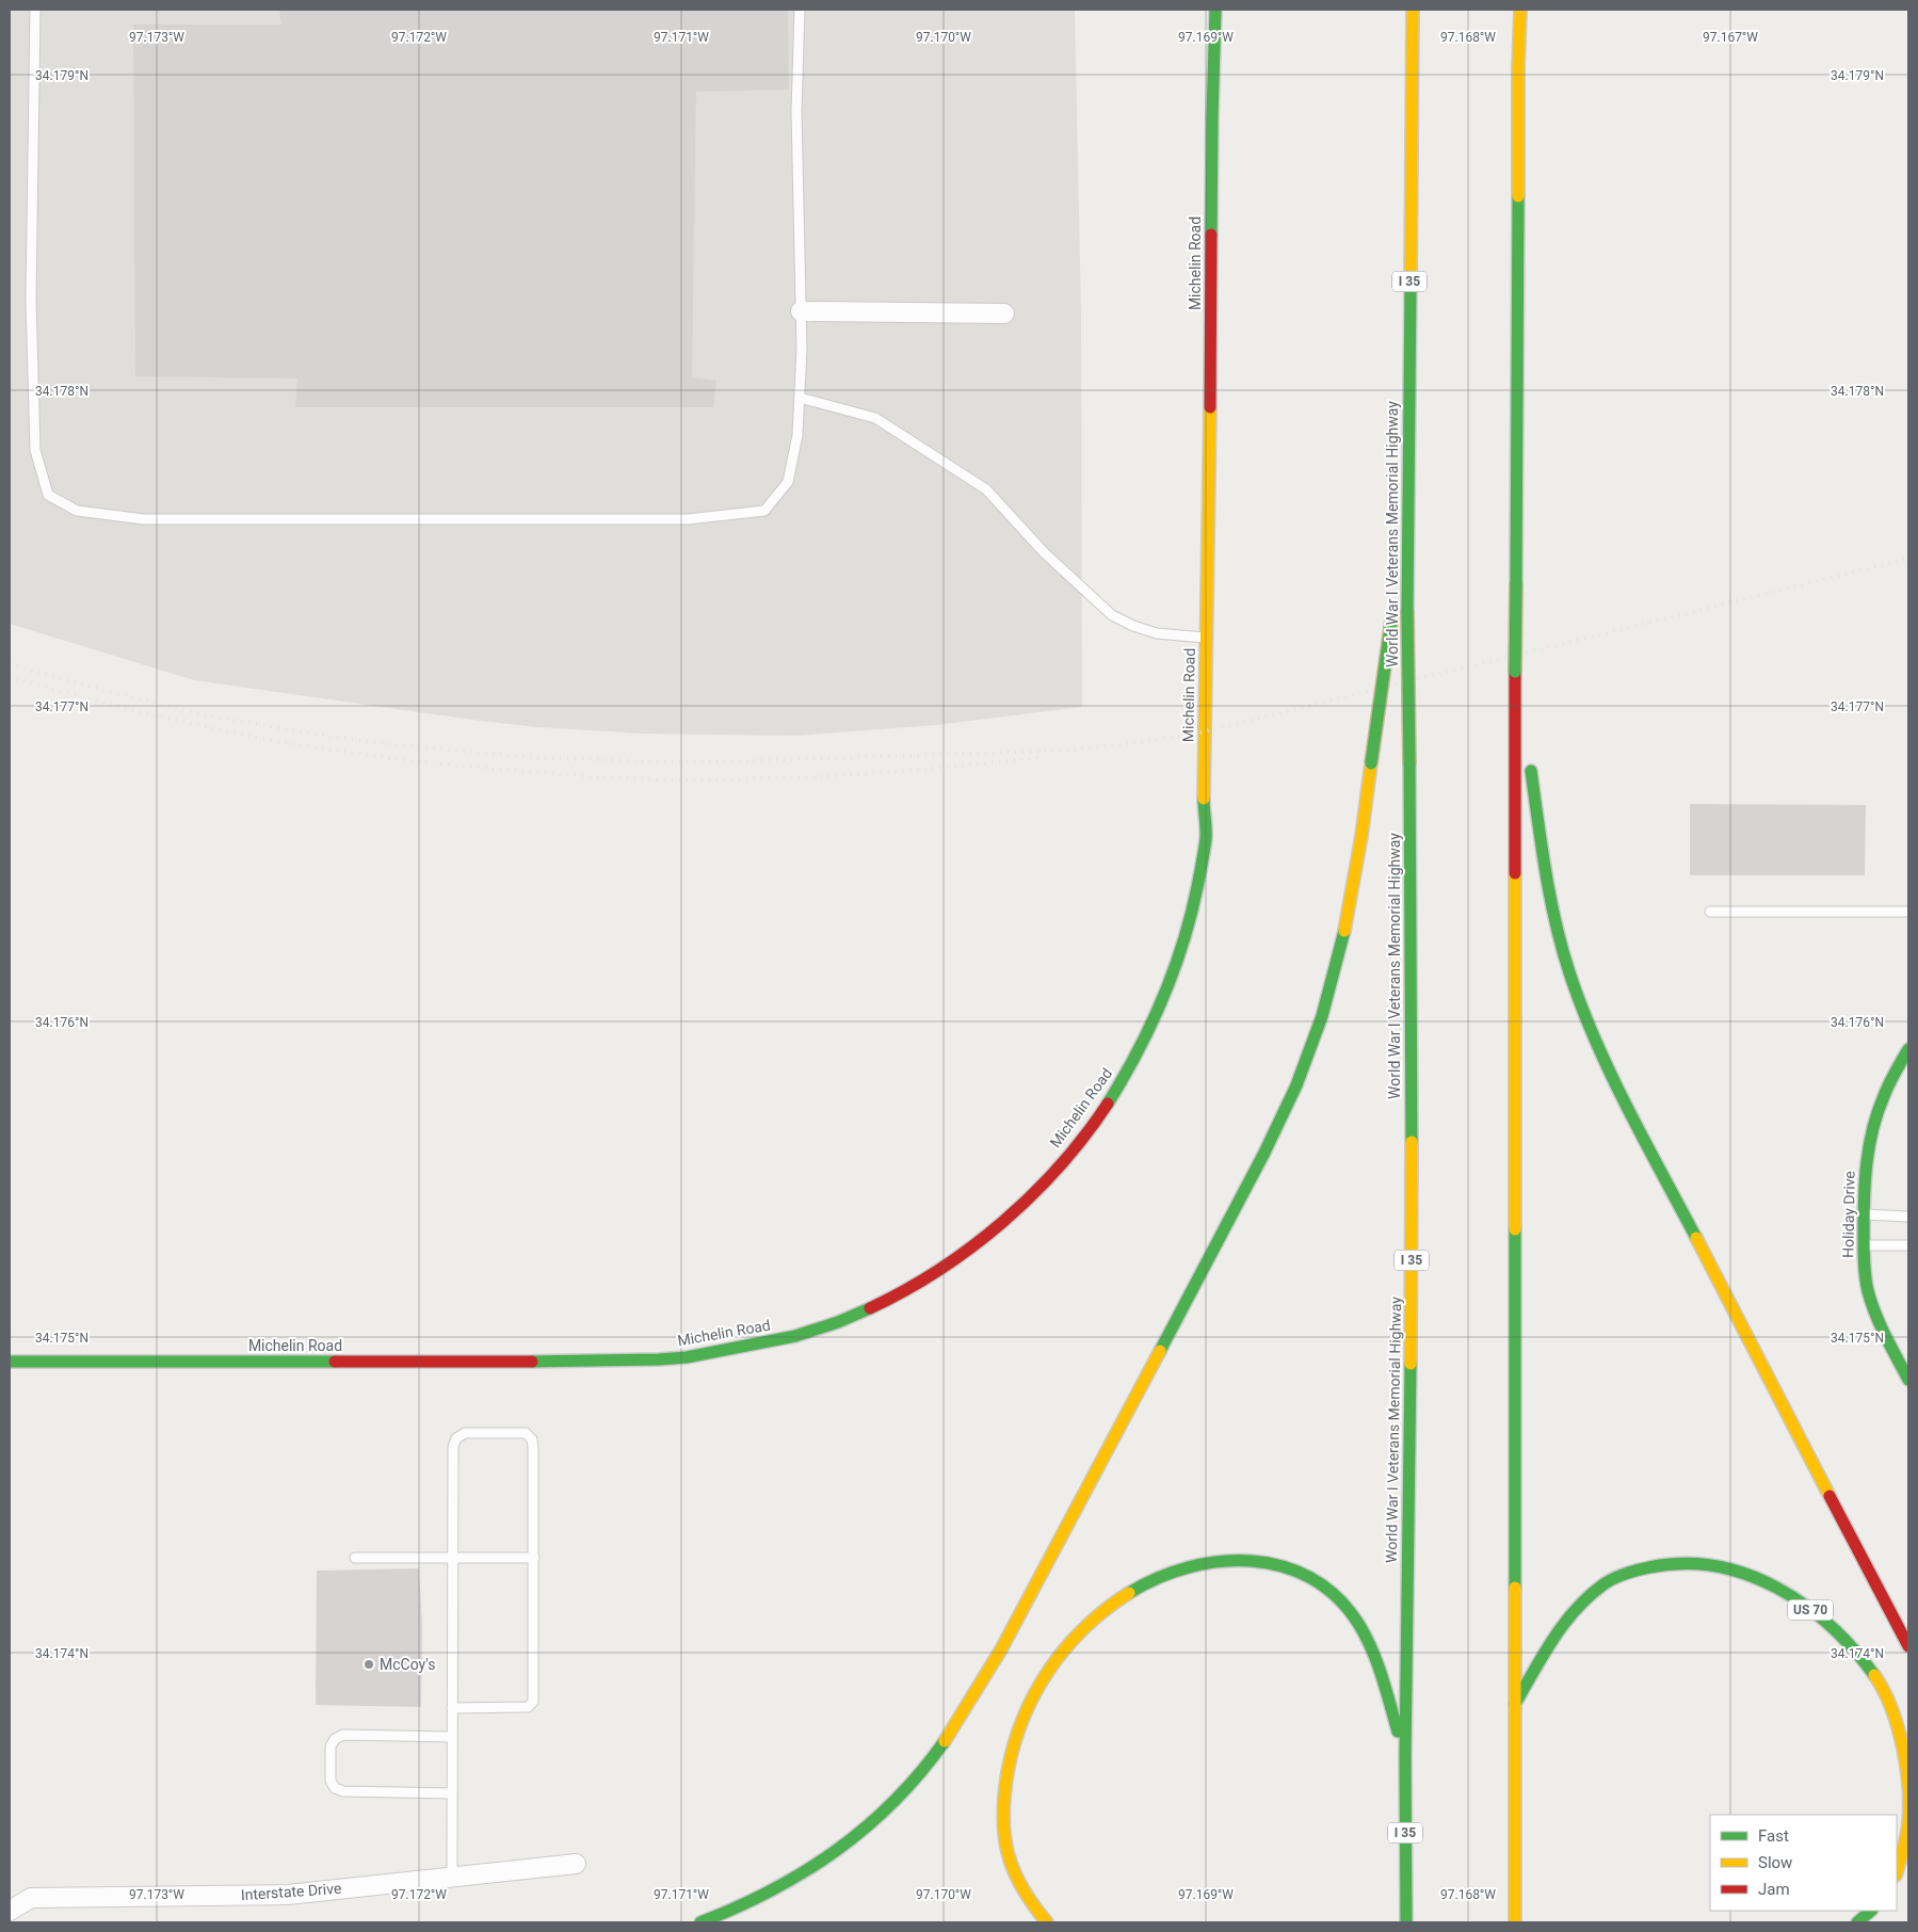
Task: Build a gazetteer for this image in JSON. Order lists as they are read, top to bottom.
{
  "streets": {
    "main road": [
      "Michelin Road",
      "I 35",
      "World War I Veterans Memorial Highway",
      "Holiday Drive",
      "US 70"
    ],
    "street": ["Interstate Drive"]
  },
  "places": ["McCoy's"],
  "legend": ["Fast", "Slow", "Jam"],
  "coordinates": [
    "97.173°W",
    "97.172°W",
    "97.171°W",
    "97.170°W",
    "97.169°W",
    "97.168°W",
    "97.167°W",
    "34.179°N",
    "34.178°N",
    "34.177°N",
    "34.176°N",
    "34.175°N",
    "34.174°N"
  ]
}
